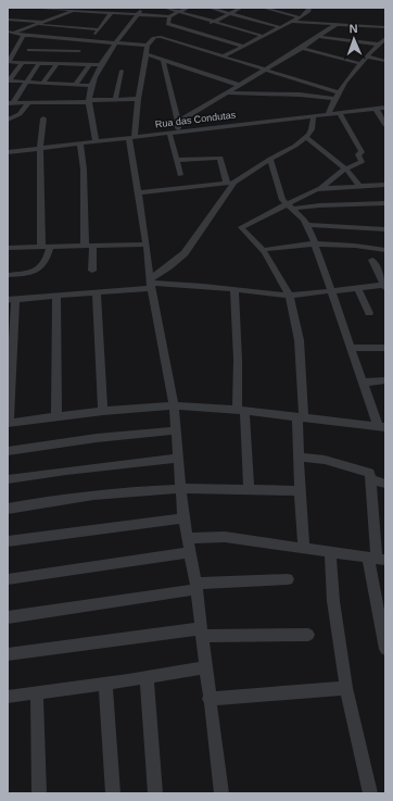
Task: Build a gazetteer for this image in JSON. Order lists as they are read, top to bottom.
{
  "streets": {
    "street": ["Rua das Condutas"]
  },
  "north": "top"
}
